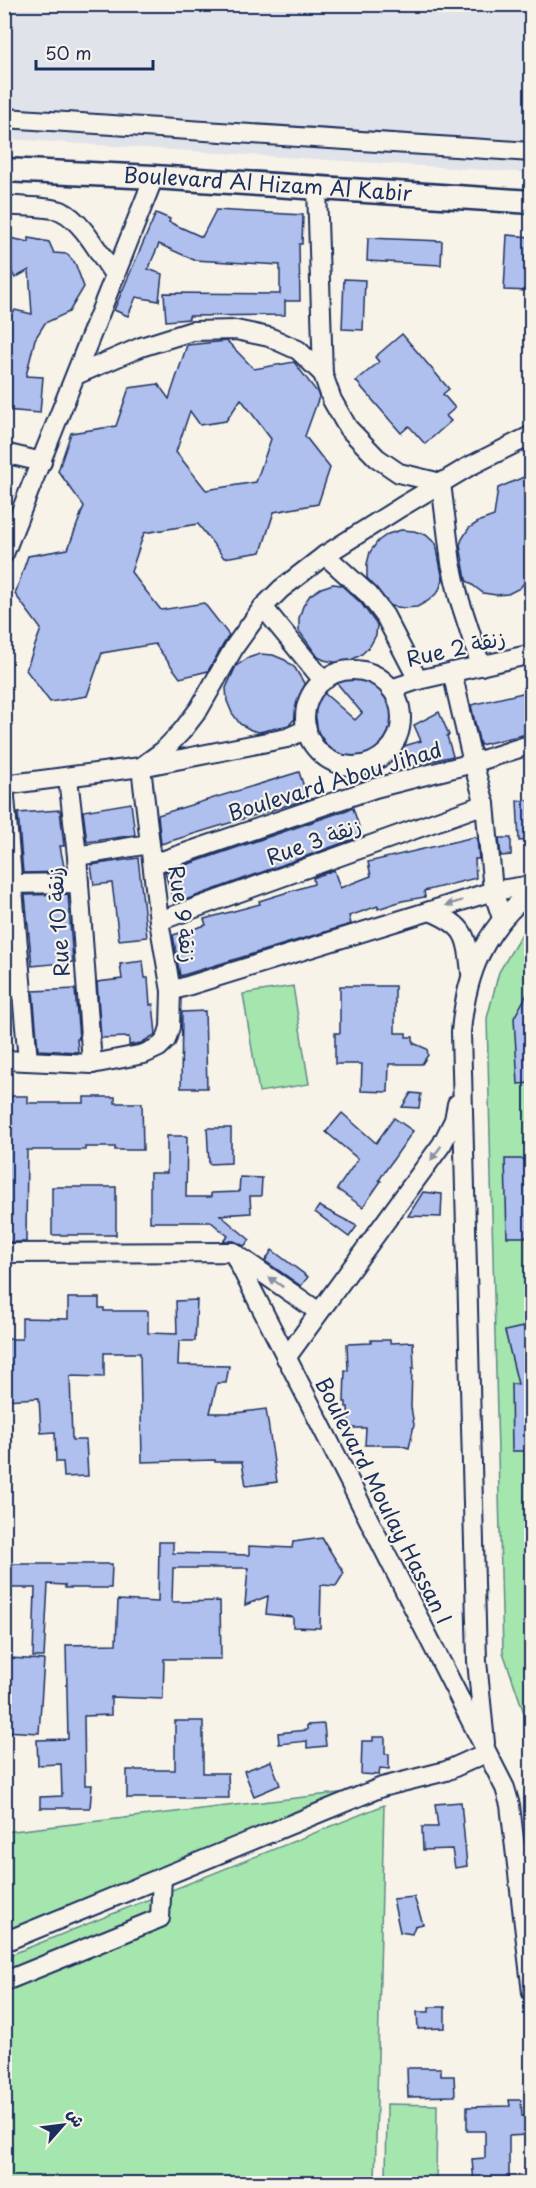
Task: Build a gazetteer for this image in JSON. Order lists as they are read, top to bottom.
{
  "streets": {
    "main road": ["Boulevard Al Hizam Al Kabir"],
    "street": [
      "Rue 2 زنقة",
      "Boulevard Abou Jihad",
      "Rue 3 زنقة",
      "Rue 9 زنقة",
      "Rue 10 زنقة",
      "Boulevard Moulay Hassan I"
    ]
  },
  "crossings": [
    ["Boulevard Abou Jihad", "Rue 9 زنقة"],
    ["Rue 3 زنقة", "Rue 9 زنقة"],
    ["Rue 9 زنقة", "Rue 10 زنقة"]
  ],
  "scale_bar": "50 m",
  "north": "top right"
}
